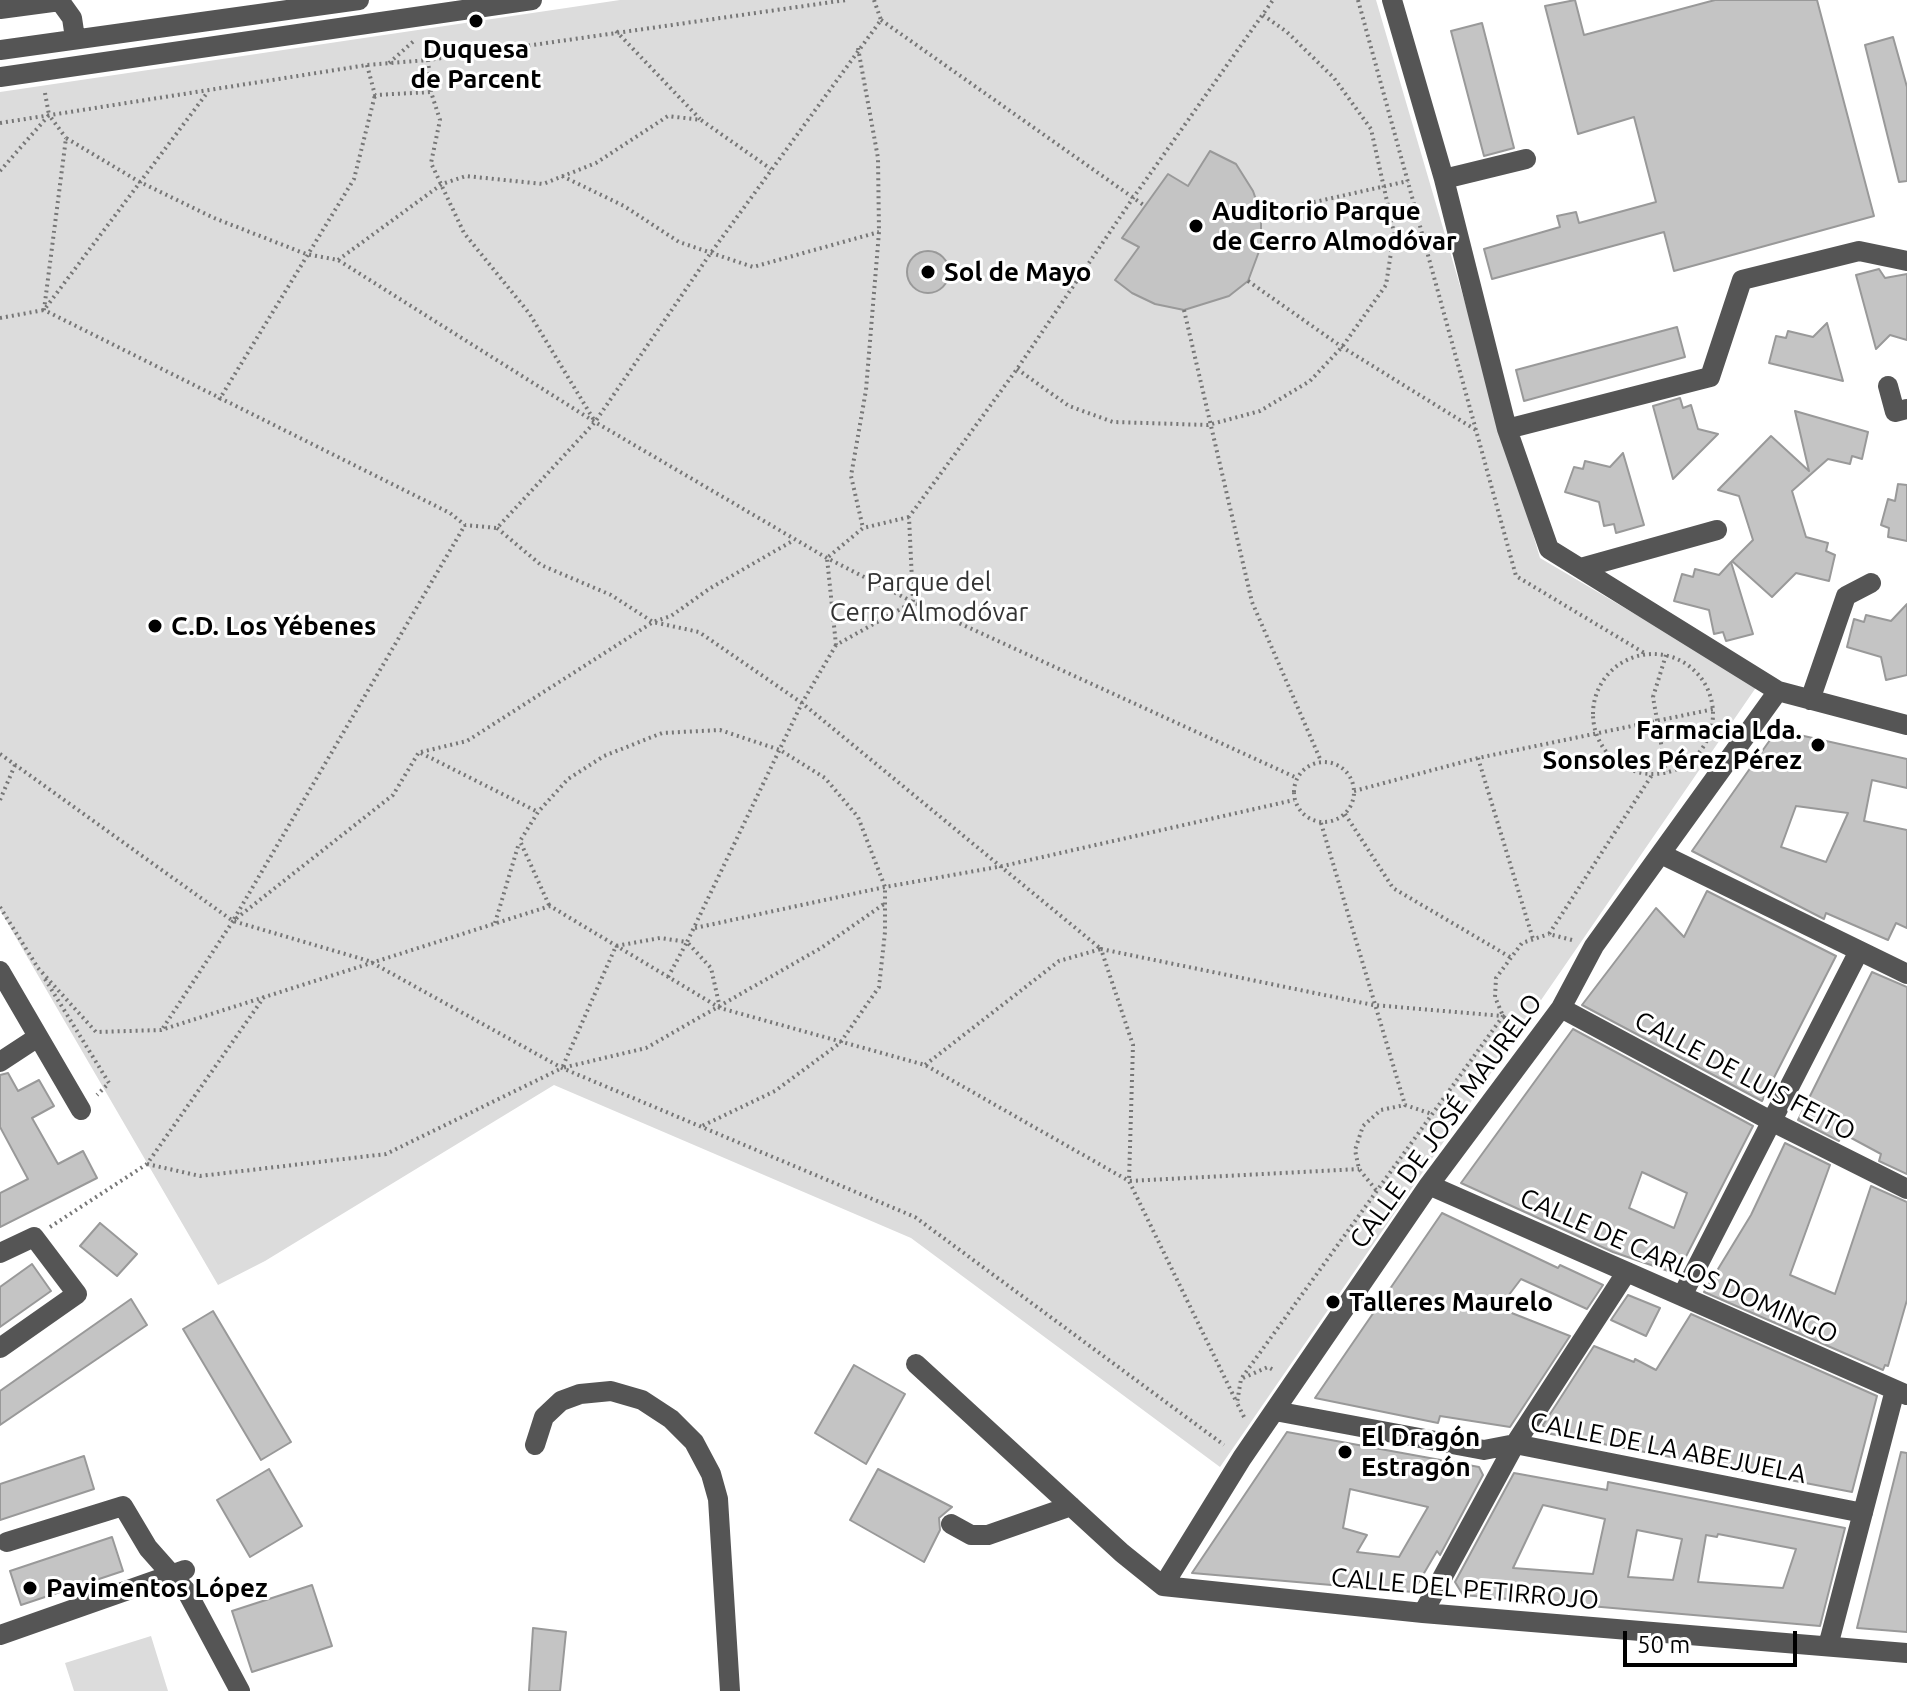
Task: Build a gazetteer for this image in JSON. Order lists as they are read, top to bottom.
{
  "streets": {
    "street": [
      "CALLE DE LUIS FEITO",
      "CALLE DE JOSÉ MAURELO",
      "CALLE DE CARLOS DOMINGO",
      "CALLE DE LA ABEJUELA",
      "CALLE DEL PETIRROJO"
    ]
  },
  "crossings": [
    ["CALLE DE LUIS FEITO", "CALLE DE JOSÉ MAURELO"],
    ["CALLE DE JOSÉ MAURELO", "CALLE DE CARLOS DOMINGO"],
    ["CALLE DE JOSÉ MAURELO", "CALLE DE LA ABEJUELA"],
    ["CALLE DE JOSÉ MAURELO", "CALLE DEL PETIRROJO"]
  ],
  "parks": ["Parque del Cerro Almodóvar"],
  "places": [
    "Duquesa de Parcent",
    "Auditorio Parque de Cerro Almodóvar",
    "Sol de Mayo",
    "C.D. Los Yébenes",
    "Farmacia Lda. Sonsoles Pérez Pérez",
    "Talleres Maurelo",
    "El Dragón Estragón",
    "Pavimentos López"
  ],
  "scale_bar": "50 m"
}
